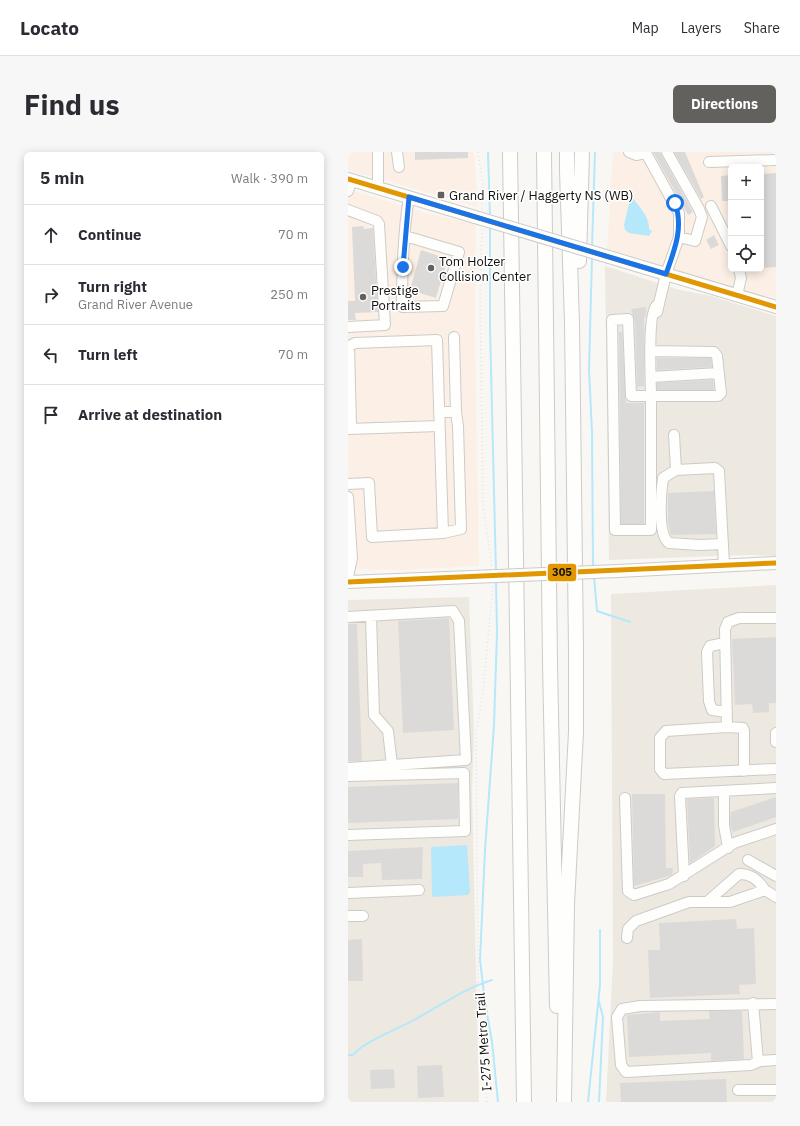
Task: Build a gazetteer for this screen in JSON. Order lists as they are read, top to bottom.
{
  "streets": {
    "path": ["I-275 Metro Trail"]
  },
  "places": {
    "transit": ["Grand River / Haggerty NS (WB)"],
    "other": ["Tom Holzer Collision Center", "Prestige Portraits"]
  },
  "lines": ["transit line 305"],
  "page": {
    "header": "Locato",
    "nav": ["Map", "Layers", "Share"],
    "buttons": "Directions",
    "title": "Find us",
    "heading": ["5 min", "Walk · 390 m"],
    "map_buttons": ["+", "−"],
    "list": [
      ["Continue", "70 m"],
      ["Turn right", "Grand River Avenue", "250 m"],
      ["Turn left", "70 m"],
      "Arrive at destination"
    ]
  }
}
